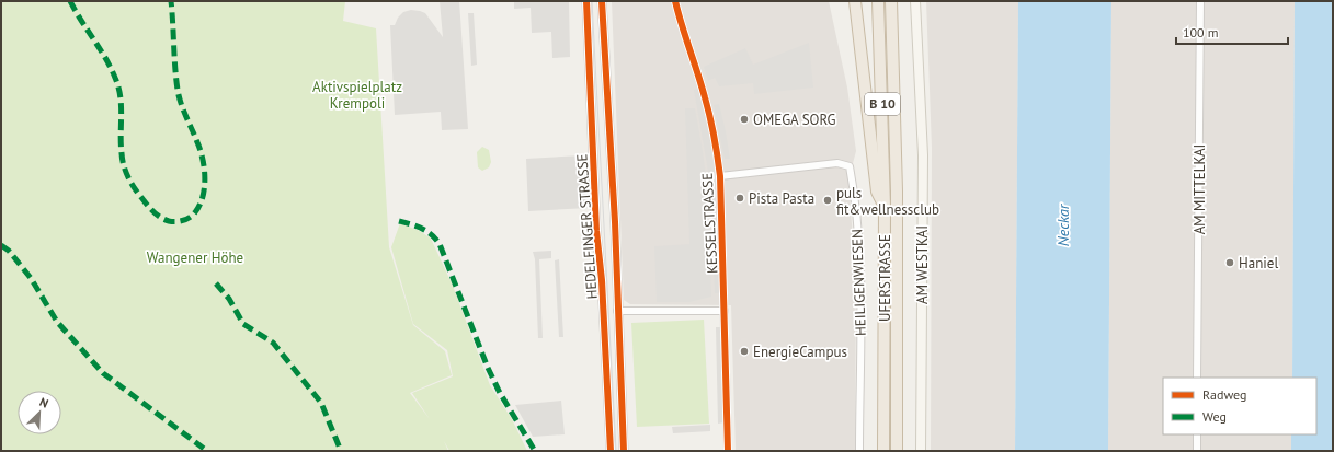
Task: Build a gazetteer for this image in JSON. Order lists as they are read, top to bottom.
{
  "streets": {
    "highway": ["B 10", "UFERSTRASSE"],
    "main road": ["AM WESTKAI"],
    "street": [
      "AM MITTELKAI",
      "KESSELSTRASSE",
      "HEDELFINGER STRASSE",
      "HEILIGENWIESEN"
    ]
  },
  "crossings": [
    ["B 10", "UFERSTRASSE"],
    ["KESSELSTRASSE", "HEILIGENWIESEN"]
  ],
  "water": ["Neckar"],
  "parks": ["Aktivspielplatz Krempoli", "Wangener Höhe"],
  "places": [
    "OMEGA SORG",
    "Pista Pasta",
    "puls fit&wellnessclub",
    "Haniel",
    "EnergieCampus"
  ],
  "legend": ["Radweg", "Weg"],
  "scale_bar": "100 m",
  "north": "top right"
}
